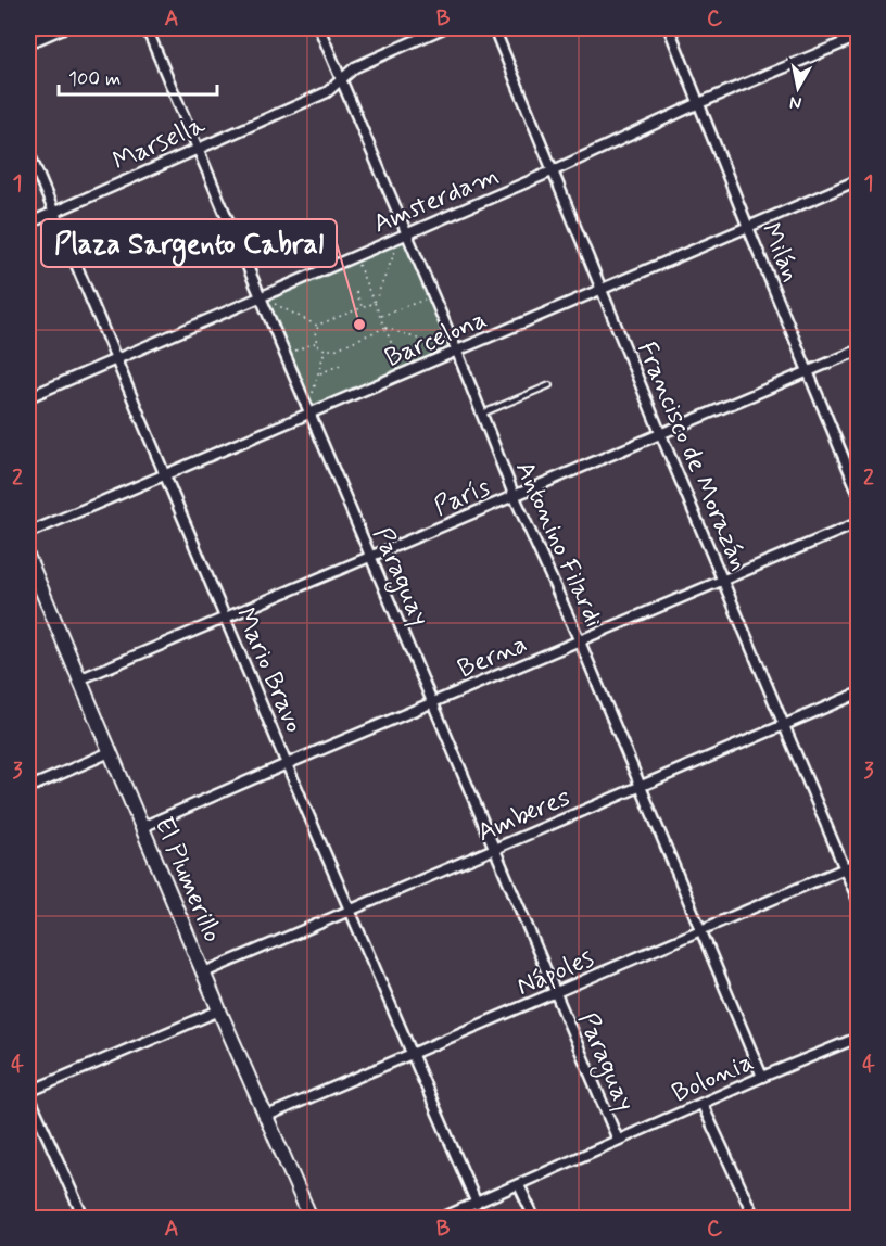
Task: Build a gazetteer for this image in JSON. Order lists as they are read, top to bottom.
{
  "streets": {
    "street": [
      "Marsella",
      "Amsterdam",
      "Milán",
      "Barcelona",
      "Francisco de Morazán",
      "París",
      "Antonino Filardi",
      "Paraguay",
      "Berna",
      "Mario Bravo",
      "Amberes",
      "El Plumerillo",
      "Nápoles",
      "Bolonia"
    ]
  },
  "crossings": [
    ["Marsella", "Antonino Filardi"],
    ["Marsella", "Paraguay"],
    ["Marsella", "Mario Bravo"],
    ["Amsterdam", "Milán"],
    ["Amsterdam", "Francisco de Morazán"],
    ["Amsterdam", "Antonino Filardi"],
    ["Amsterdam", "Paraguay"],
    ["Amsterdam", "Mario Bravo"],
    ["Milán", "Barcelona"],
    ["Milán", "París"],
    ["Barcelona", "Francisco de Morazán"],
    ["Barcelona", "Antonino Filardi"],
    ["Barcelona", "Paraguay"],
    ["Barcelona", "Mario Bravo"],
    ["Francisco de Morazán", "París"],
    ["Francisco de Morazán", "Berna"],
    ["Francisco de Morazán", "Amberes"],
    ["Francisco de Morazán", "Nápoles"],
    ["París", "Antonino Filardi"],
    ["París", "Paraguay"],
    ["París", "Mario Bravo"],
    ["París", "El Plumerillo"],
    ["Antonino Filardi", "Berna"],
    ["Antonino Filardi", "Amberes"],
    ["Antonino Filardi", "Nápoles"],
    ["Antonino Filardi", "Bolonia"],
    ["Paraguay", "Berna"],
    ["Paraguay", "Amberes"],
    ["Paraguay", "Nápoles"],
    ["Paraguay", "Bolonia"],
    ["Berna", "Mario Bravo"],
    ["Berna", "El Plumerillo"],
    ["Mario Bravo", "Amberes"],
    ["Mario Bravo", "Nápoles"],
    ["Mario Bravo", "Bolonia"],
    ["Amberes", "El Plumerillo"],
    ["El Plumerillo", "Nápoles"]
  ],
  "places": ["Plaza Sargento Cabral"],
  "scale_bar": "100 m",
  "north": "bottom",
  "grid": {
    "columns": ["A", "B", "C"],
    "rows": [
      "1",
      "2",
      "3",
      "4"
    ]
  }
}
